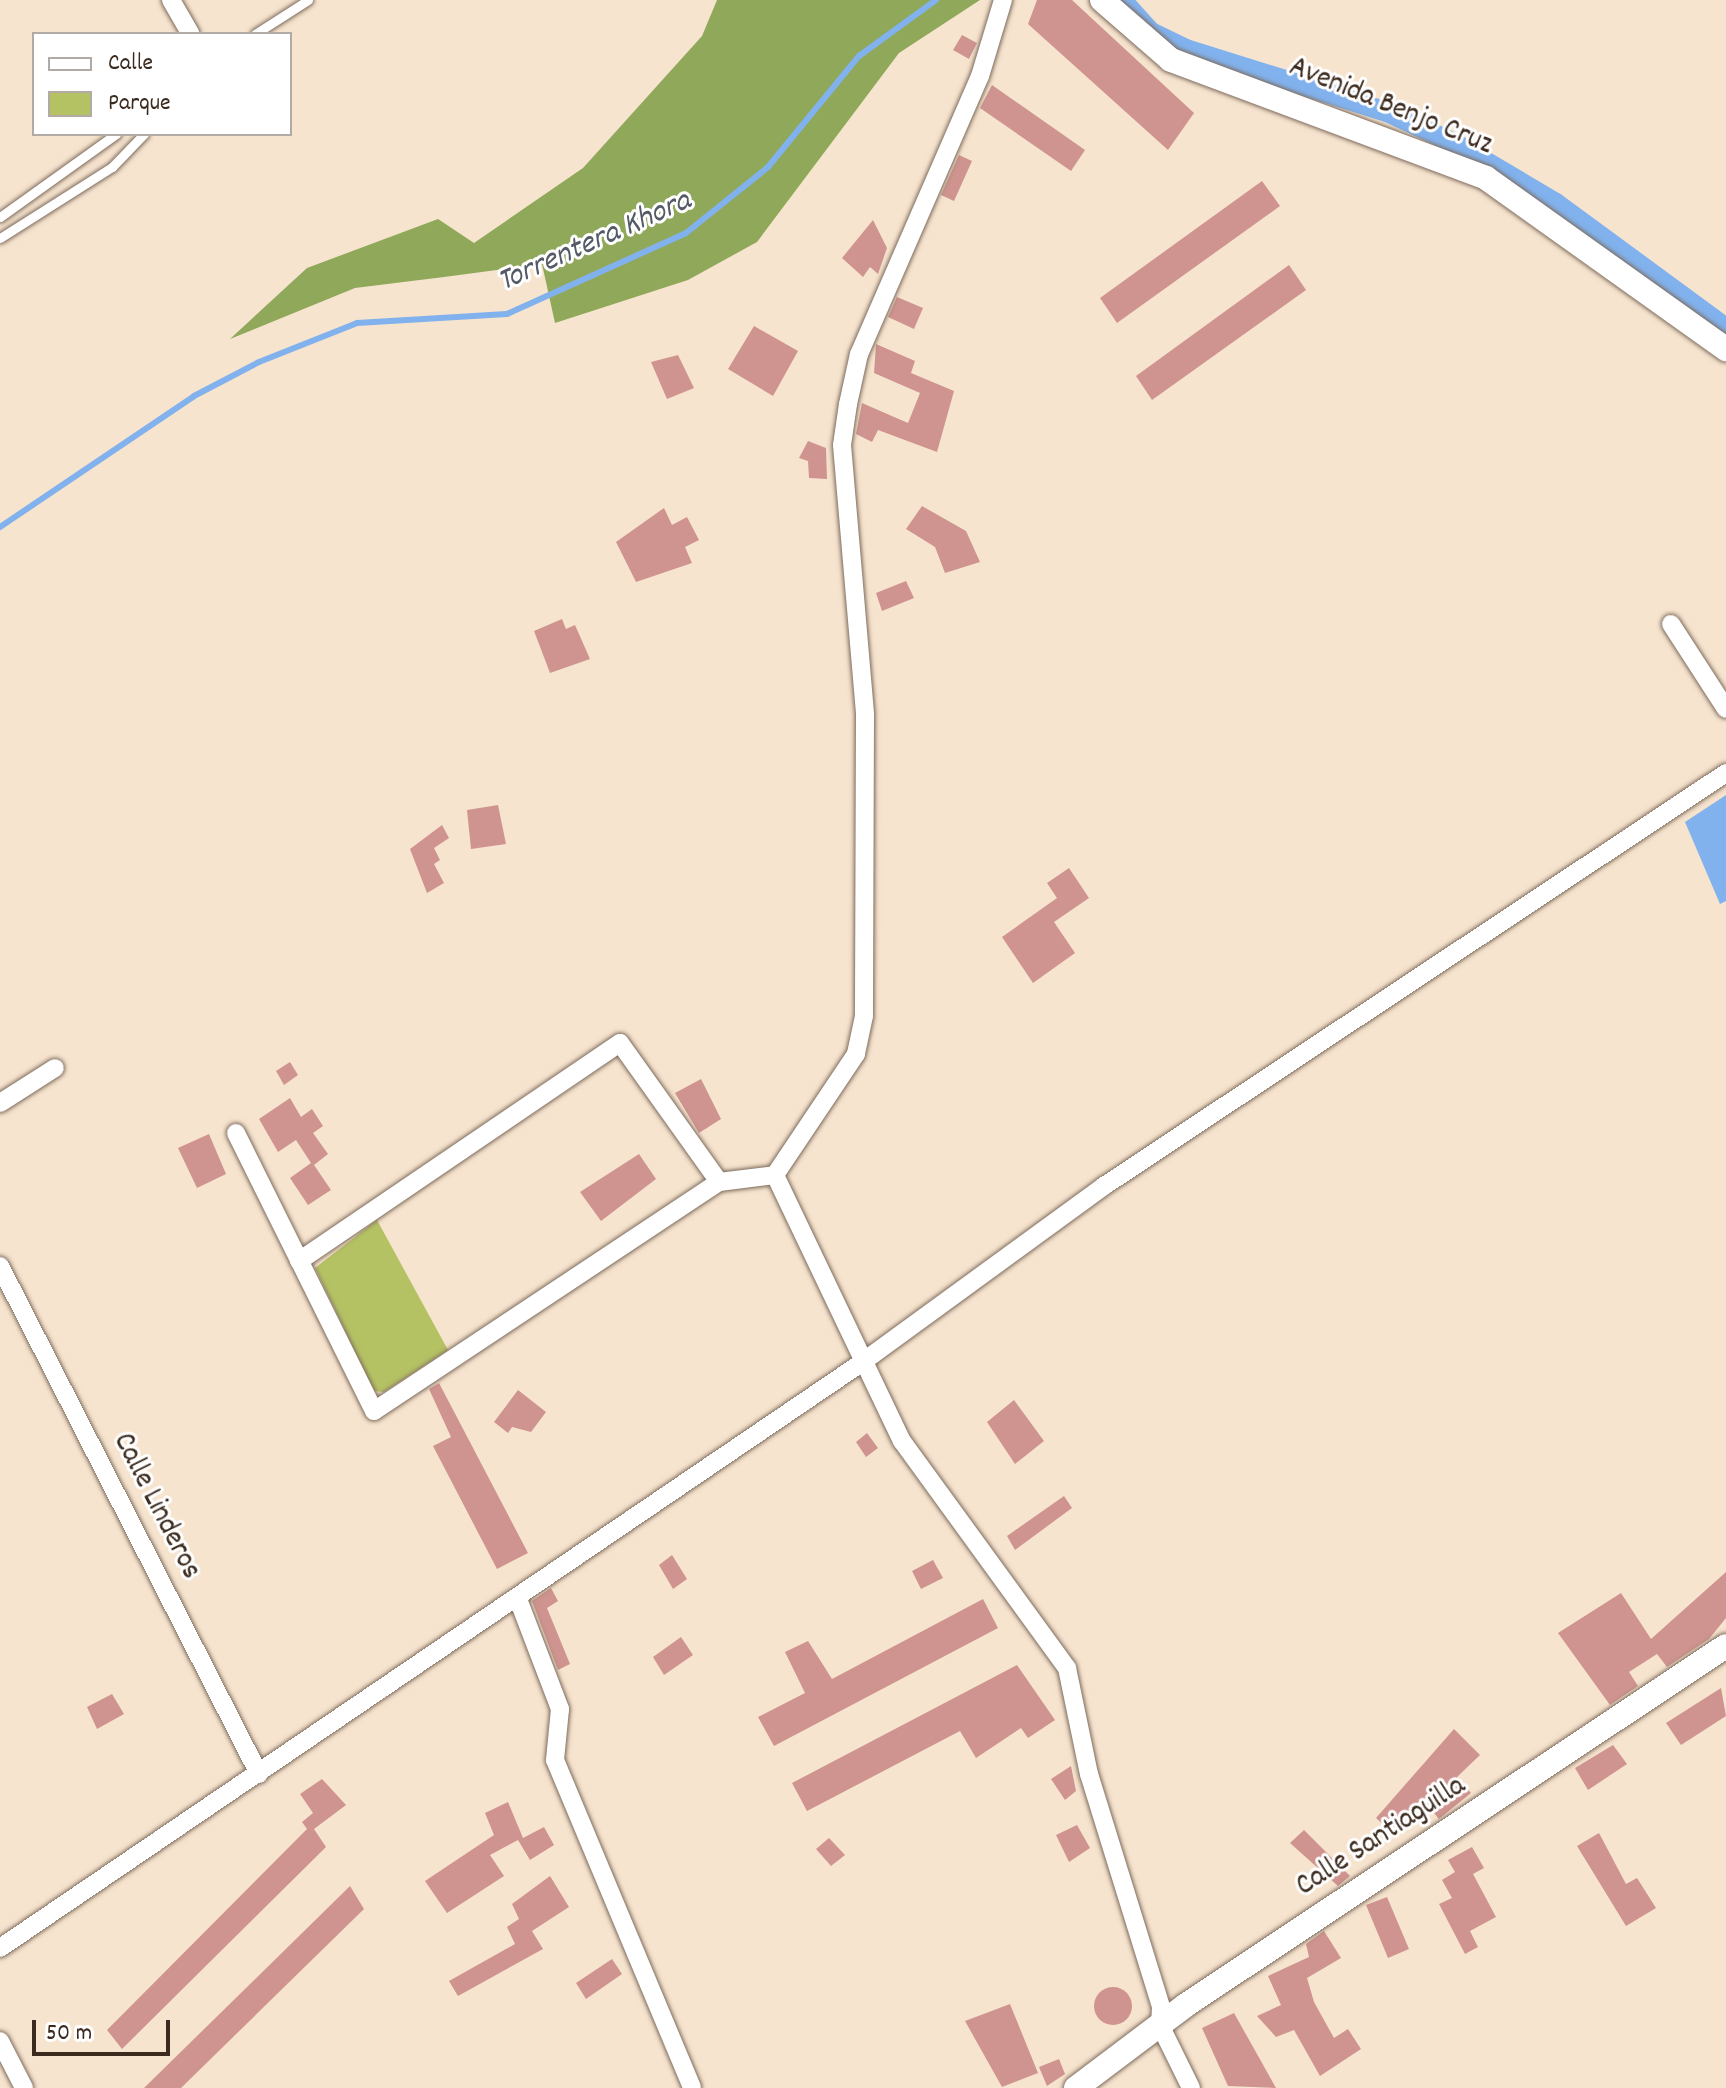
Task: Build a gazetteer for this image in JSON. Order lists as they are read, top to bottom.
{
  "streets": {
    "street": ["Avenida Benjo Cruz", "Calle Linderos", "Calle Santiaguilla"]
  },
  "water": ["Torrentera Khora"],
  "legend": ["Calle", "Parque"],
  "scale_bar": "50 m"
}
